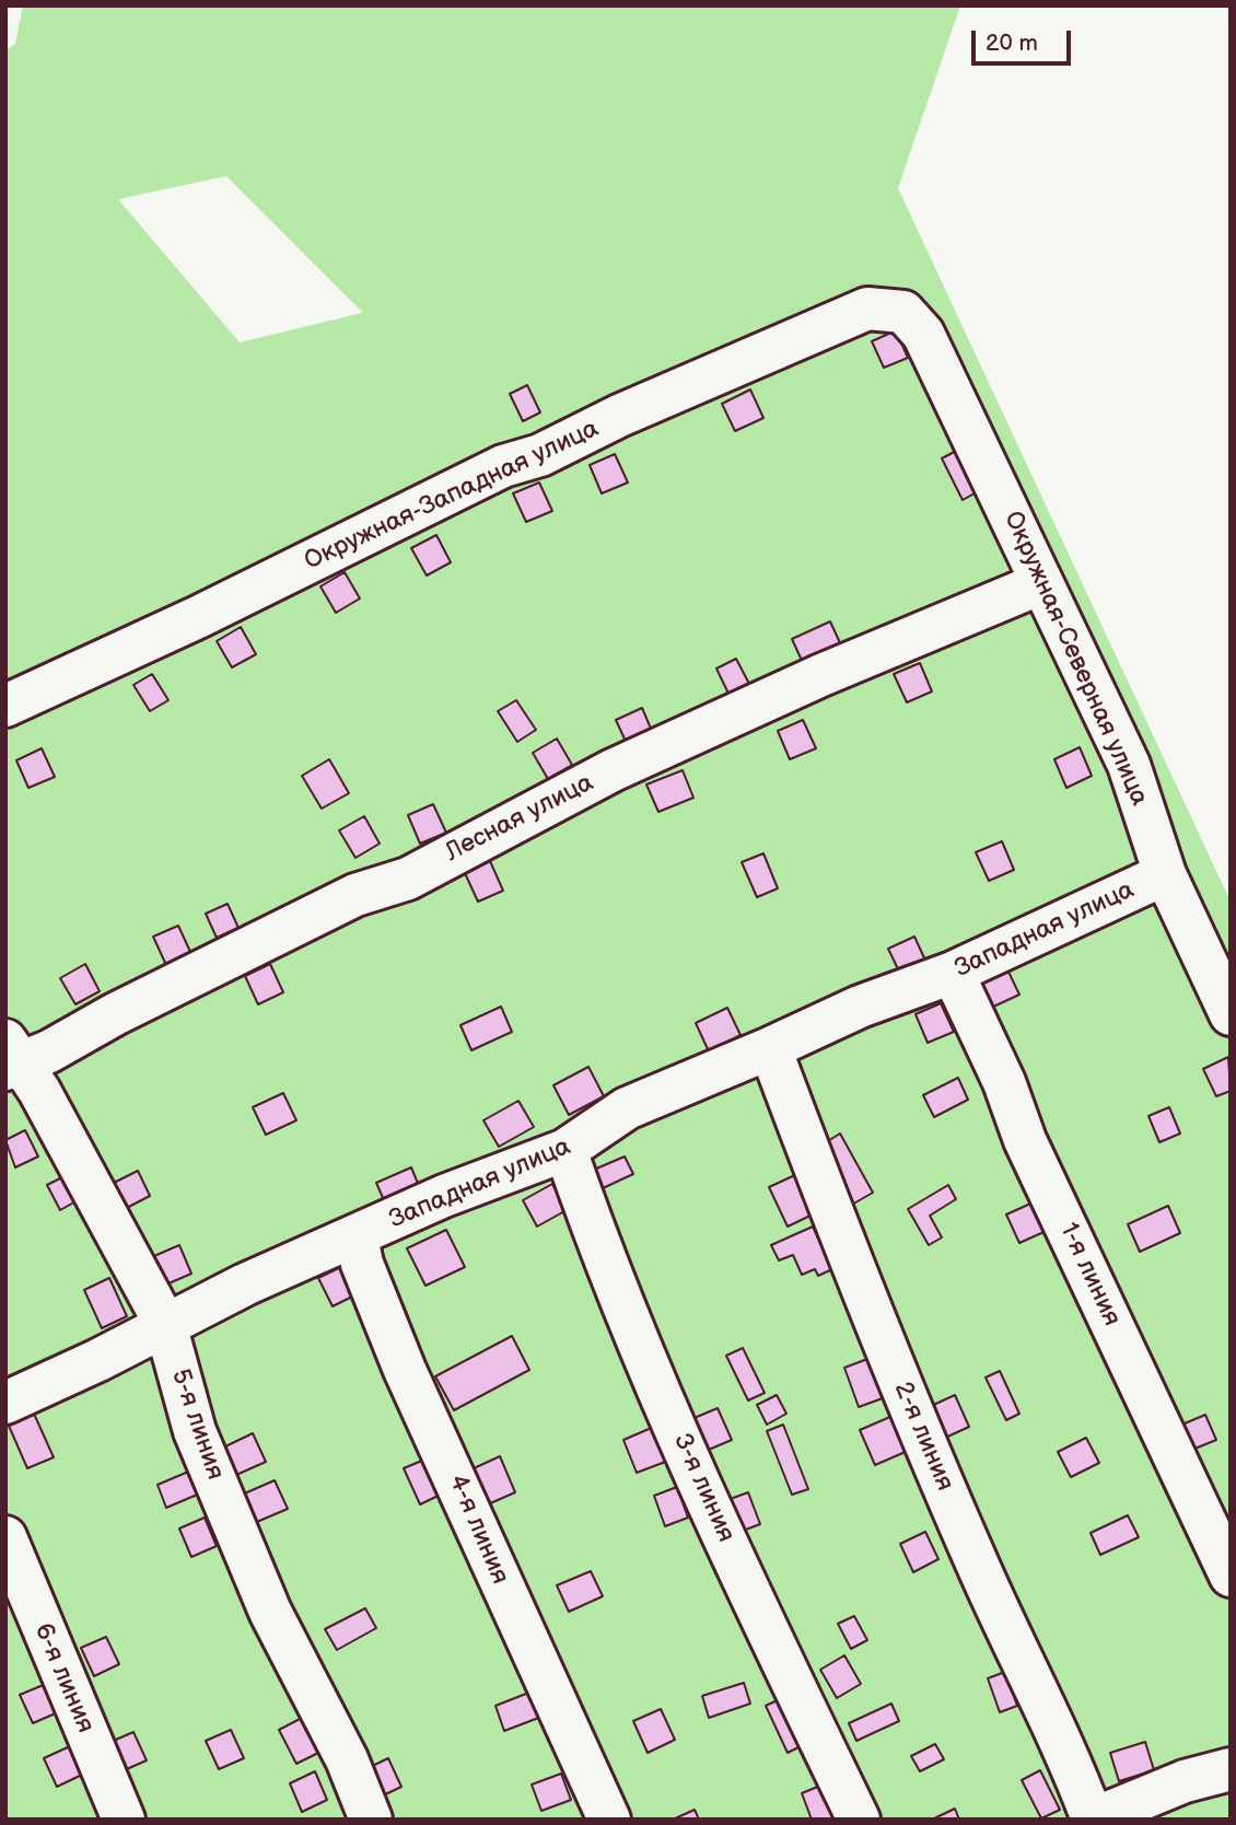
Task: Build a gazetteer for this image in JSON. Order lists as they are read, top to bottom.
{
  "streets": {
    "street": [
      "Окружная-Западная улица",
      "Окружная-Северная улица",
      "Лесная улица",
      "Западная улица",
      "1-я линия",
      "5-я линия",
      "2-я линия",
      "3-я линия",
      "4-я линия",
      "6-я линия"
    ]
  },
  "crossings": [
    ["Окружная-Западная улица", "Окружная-Северная улица"],
    ["Окружная-Северная улица", "Лесная улица"],
    ["Окружная-Северная улица", "Западная улица"],
    ["Лесная улица", "5-я линия"],
    ["Западная улица", "1-я линия"],
    ["Западная улица", "5-я линия"],
    ["Западная улица", "2-я линия"],
    ["Западная улица", "3-я линия"],
    ["Западная улица", "4-я линия"]
  ],
  "scale_bar": "20 m"
}
